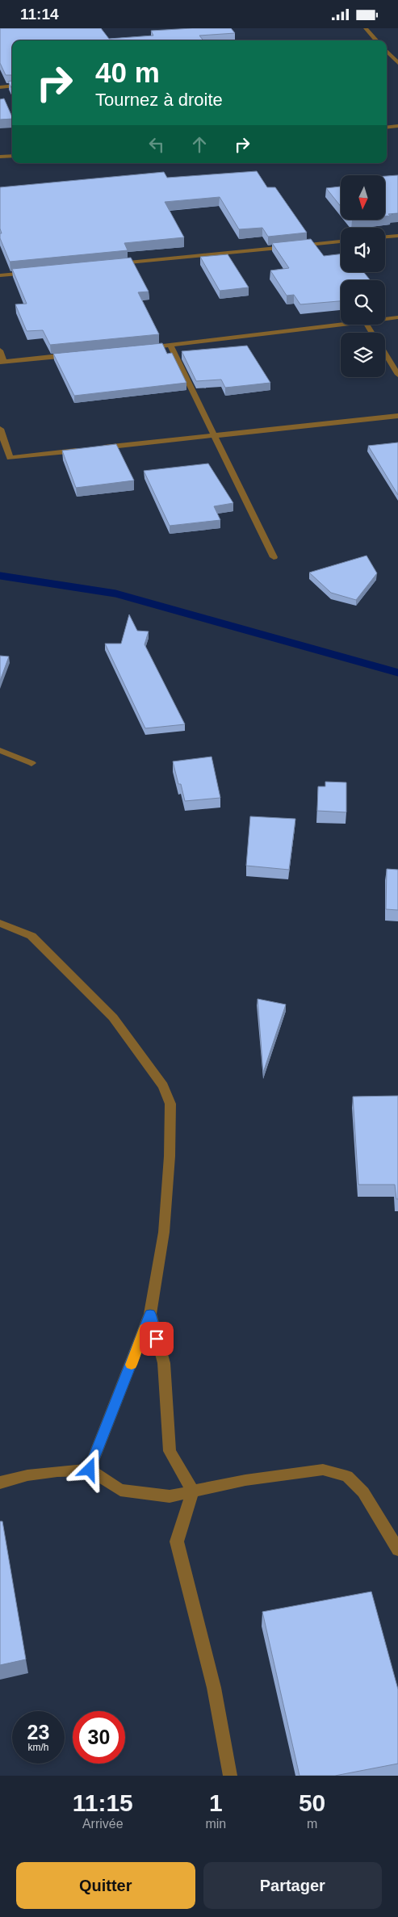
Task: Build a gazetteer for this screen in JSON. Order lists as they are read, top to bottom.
{
  "north": "bottom",
  "page": {
    "status": "11:14",
    "turn": ["40 m", "Tournez à droite"],
    "speed": "23 km/h",
    "limit": "30",
    "eta": [
      "11:15",
      "Arrivée",
      "1",
      "min",
      "50",
      "m"
    ],
    "buttons": ["Quitter", "Partager"]
  }
}
